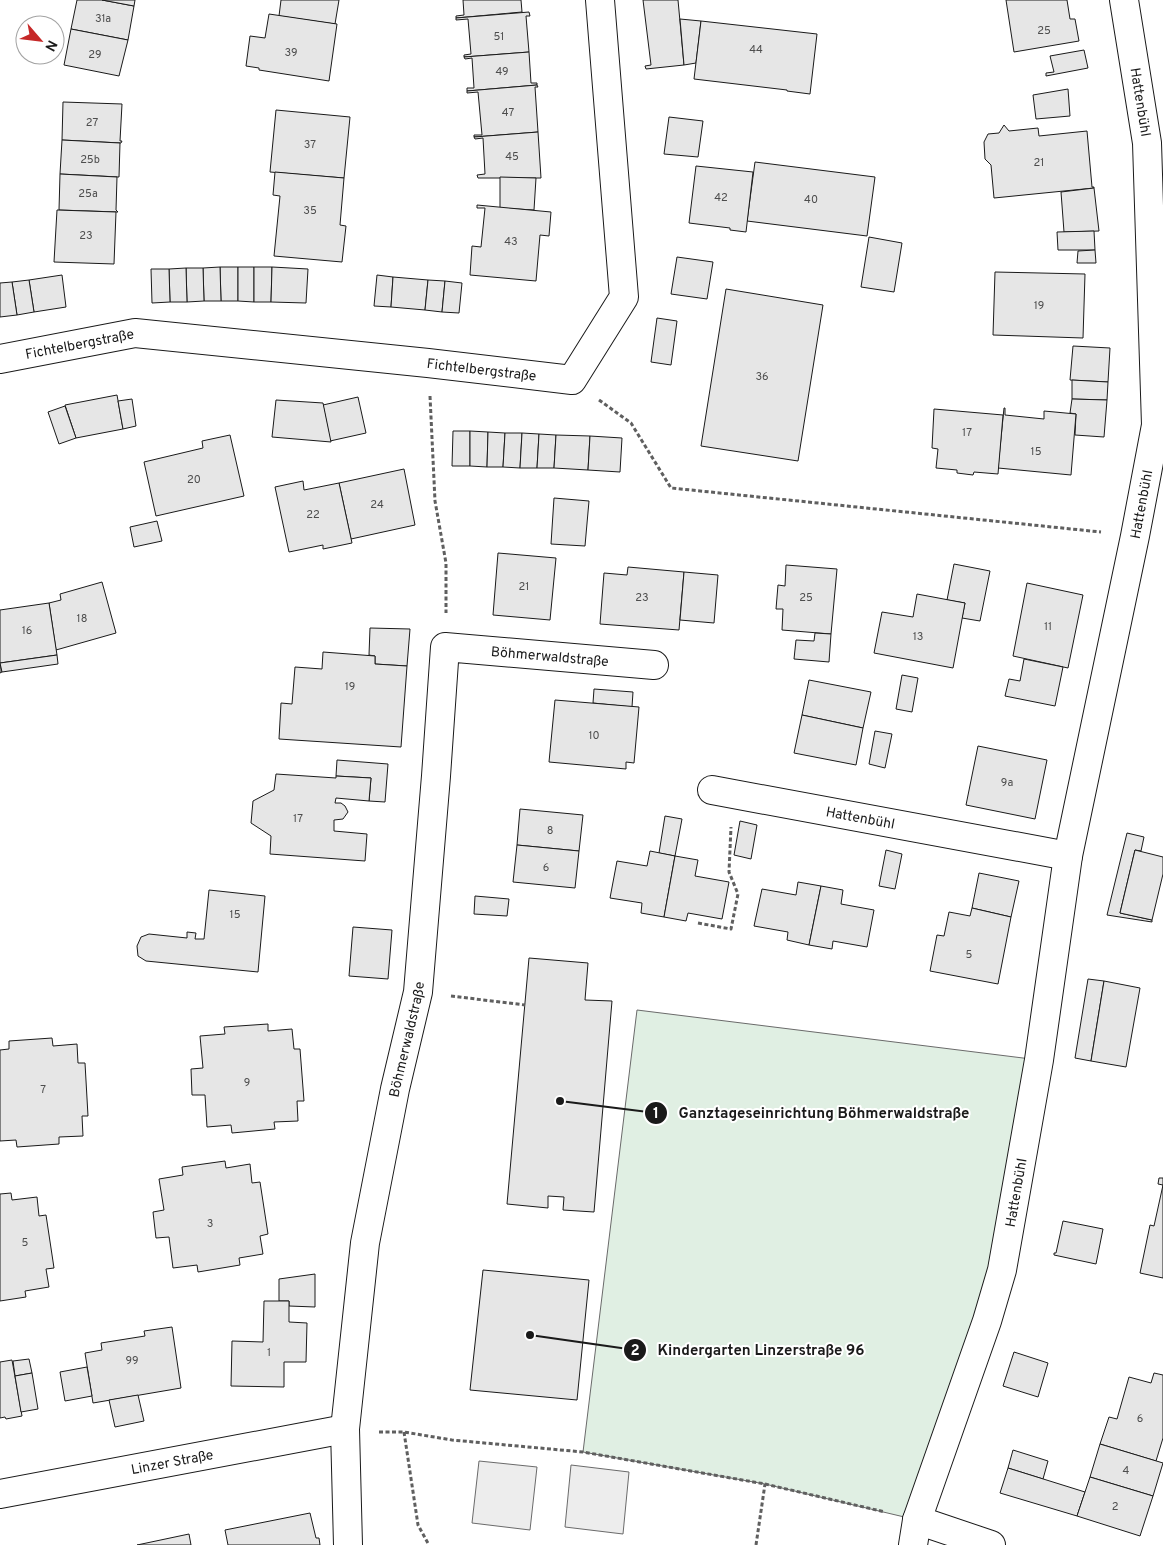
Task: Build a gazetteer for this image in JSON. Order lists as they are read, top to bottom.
{
  "streets": {
    "street": [
      "Hattenbühl",
      "Fichtelbergstraße",
      "Böhmerwaldstraße",
      "Linzer Straße"
    ]
  },
  "crossings": [
    ["Böhmerwaldstraße", "Linzer Straße"]
  ],
  "places": ["Ganztageseinrichtung Böhmerwaldstraße", "Kindergarten Linzerstraße 96"],
  "house_numbers": [
    "31a",
    "25",
    "51",
    "44",
    "39",
    "29",
    "49",
    "47",
    "27",
    "37",
    "45",
    "25b",
    "21",
    "25a",
    "42",
    "40",
    "35",
    "23",
    "43",
    "19",
    "36",
    "17",
    "15",
    "20",
    "24",
    "22",
    "21",
    "23",
    "25",
    "18",
    "11",
    "16",
    "13",
    "19",
    "10",
    "9a",
    "17",
    "8",
    "6",
    "15",
    "5",
    "9",
    "7",
    "3",
    "5",
    "1",
    "99",
    "6",
    "4",
    "2"
  ],
  "north": "bottom right"
}
